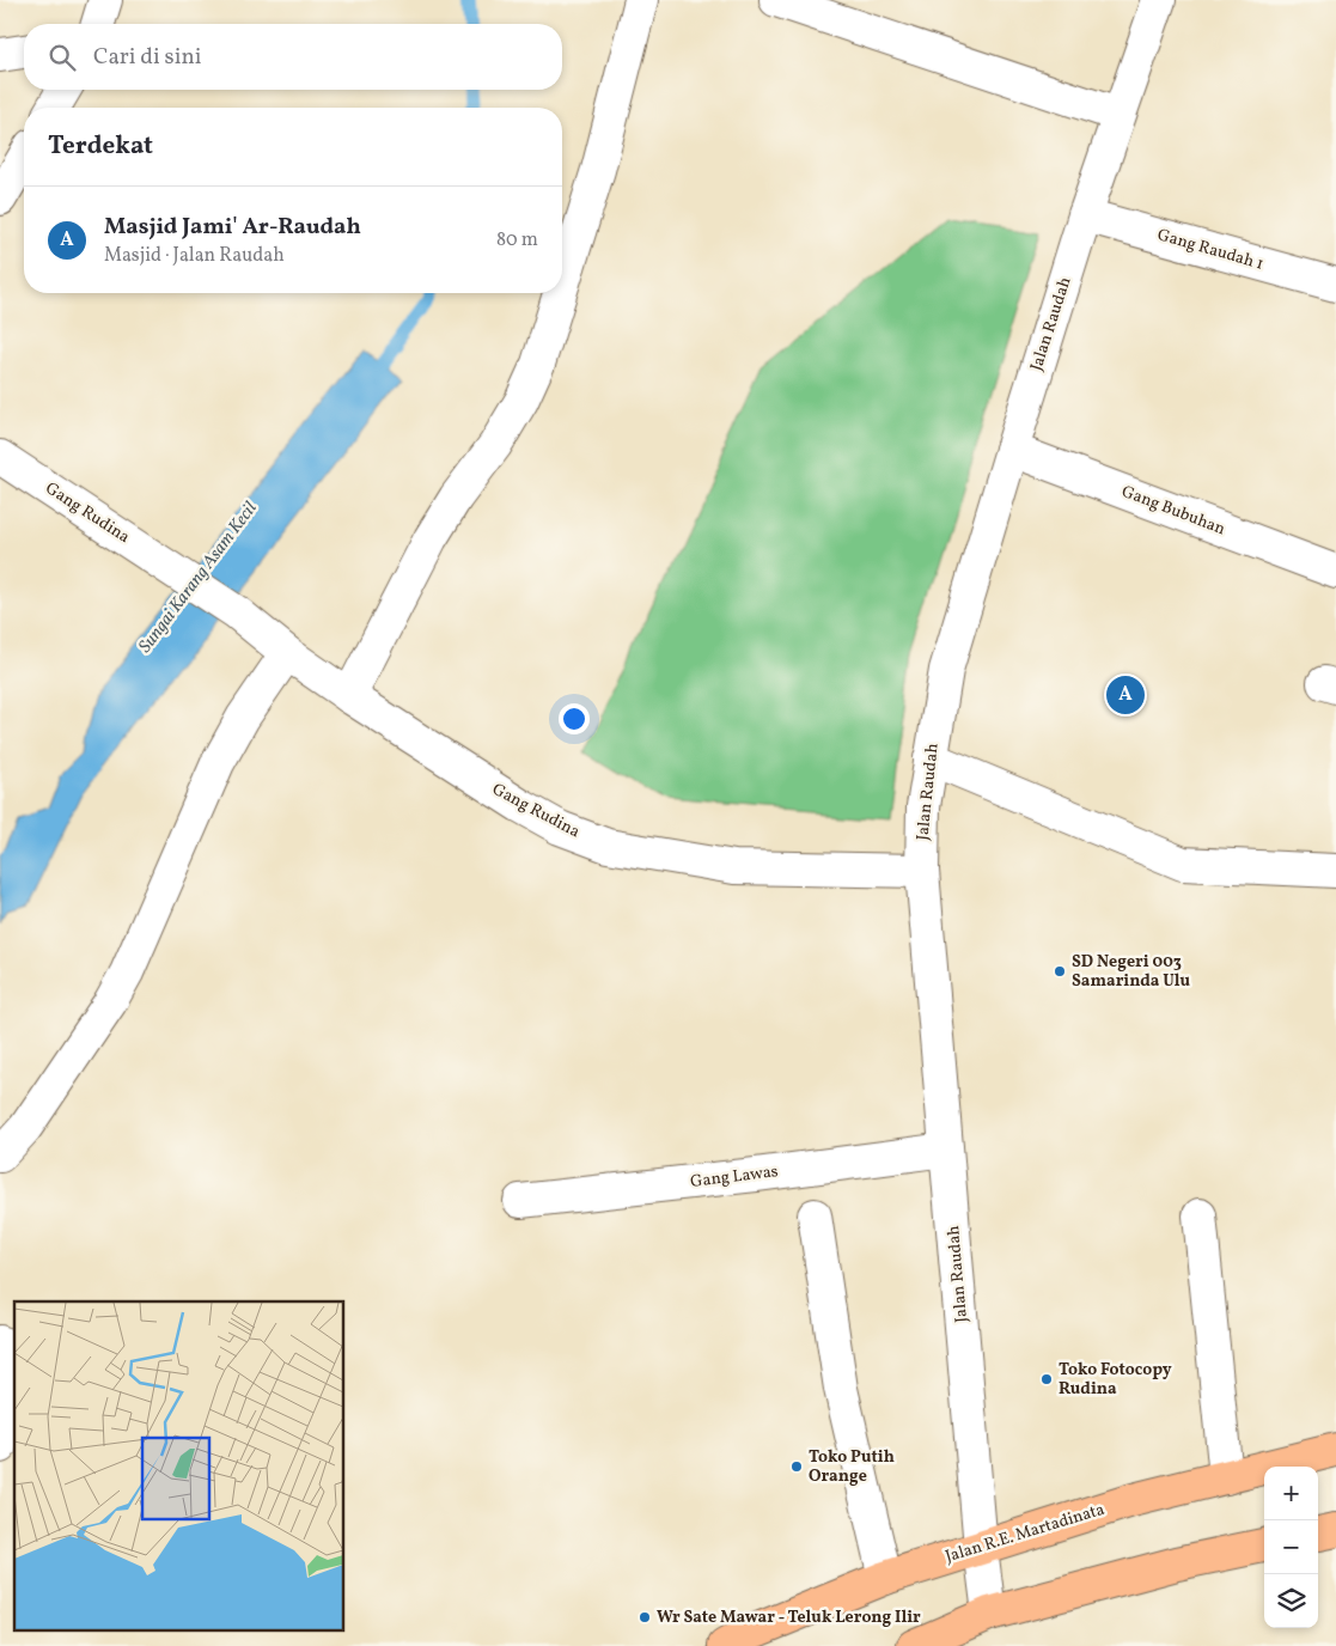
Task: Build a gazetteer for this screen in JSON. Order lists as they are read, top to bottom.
{
  "streets": {
    "highway": ["Jalan R.E. Martadinata"],
    "street": [
      "Gang Raudah 1",
      "Jalan Raudah",
      "Gang Bubuhan",
      "Gang Rudina",
      "Gang Lawas"
    ]
  },
  "crossings": [
    ["Gang Raudah 1", "Jalan Raudah"],
    ["Jalan Raudah", "Gang Bubuhan"],
    ["Jalan Raudah", "Gang Rudina"],
    ["Jalan Raudah", "Gang Lawas"],
    ["Jalan Raudah", "Jalan R.E. Martadinata"]
  ],
  "water": ["Sungai Karang Asam Kecil"],
  "places": [
    "SD Negeri 003 Samarinda Ulu",
    "Toko Fotocopy Rudina",
    "Toko Putih Orange",
    "Wr Sate Mawar - Teluk Lerong Ilir"
  ],
  "page": {
    "search": "Cari di sini",
    "heading": "Terdekat",
    "list": [
      {
        "mark": "A",
        "name": "Masjid Jami' Ar-Raudah",
        "note": "Masjid · Jalan Raudah",
        "value": "80 m"
      }
    ],
    "pins": "A",
    "map_buttons": ["+", "−"]
  }
}
